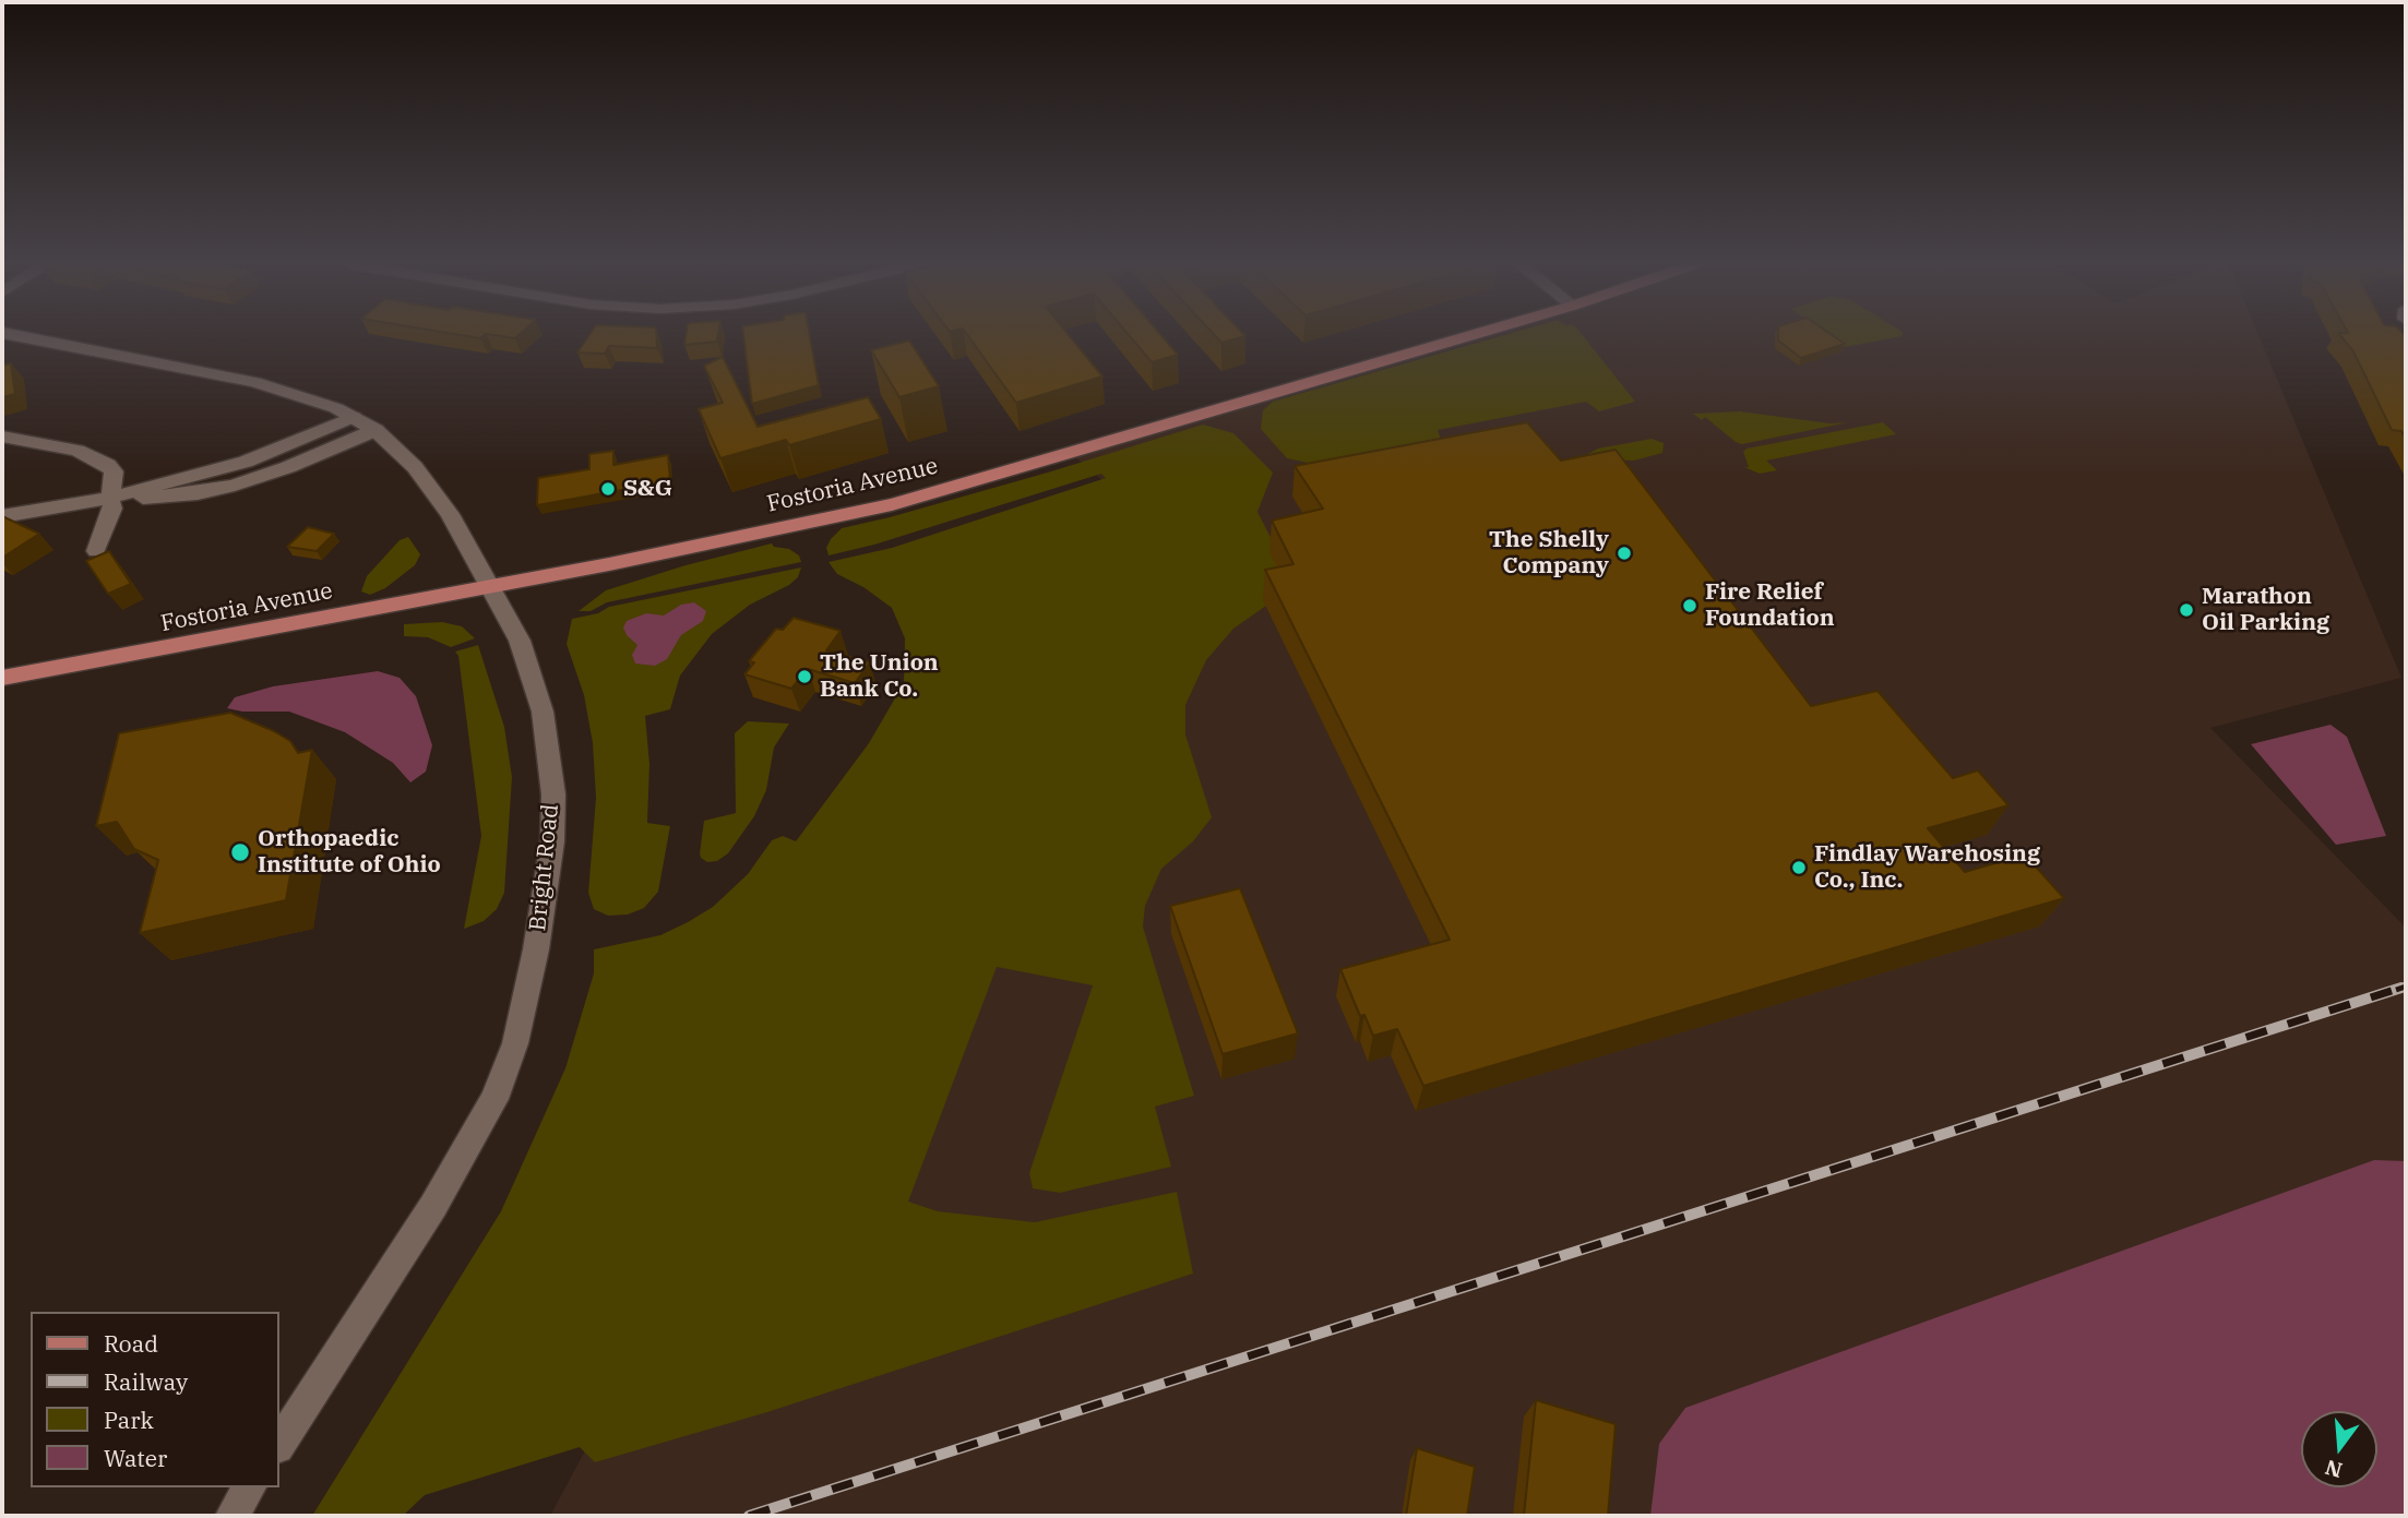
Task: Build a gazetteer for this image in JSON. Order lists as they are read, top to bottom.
{
  "streets": {
    "main road": ["Fostoria Avenue"],
    "street": ["Bright Road"]
  },
  "crossings": [
    ["Fostoria Avenue", "Bright Road"]
  ],
  "places": [
    "S&G",
    "The Shelly Company",
    "Fire Relief Foundation",
    "Marathon Oil Parking",
    "The Union Bank Co.",
    "Orthopaedic Institute of Ohio",
    "Findlay Warehosing Co., Inc."
  ],
  "legend": [
    "Road",
    "Railway",
    "Park",
    "Water"
  ],
  "north": "bottom"
}
